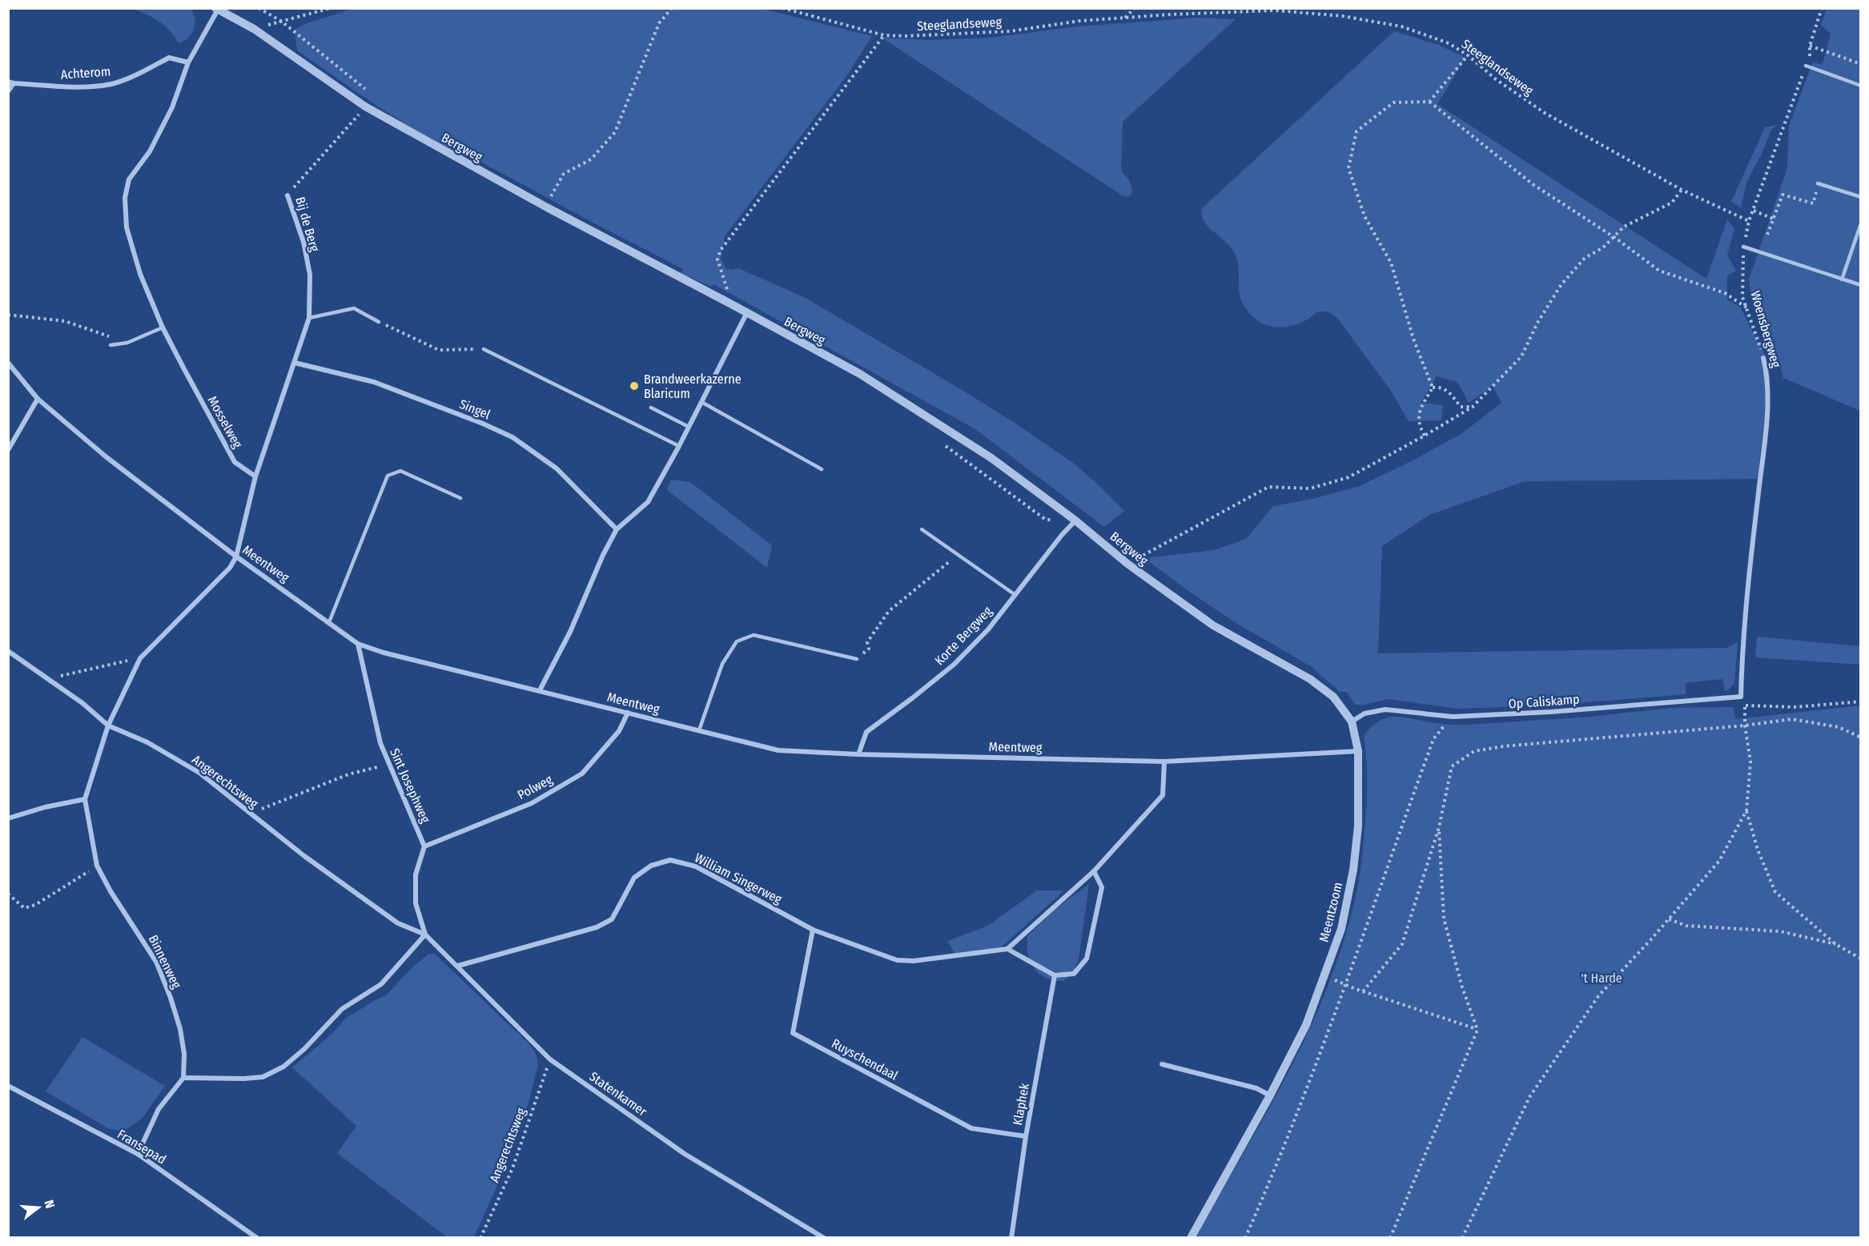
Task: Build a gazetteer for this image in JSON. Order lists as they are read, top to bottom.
{
  "streets": {
    "street": [
      "Achterom",
      "Bergweg",
      "Bij de Berg",
      "Woensbergweg",
      "Singel",
      "Mosselweg",
      "Meentweg",
      "Korte Bergweg",
      "Op Caliskamp",
      "Angerechtsweg",
      "Sint Josephweg",
      "Polweg",
      "William Singerweg",
      "Meentzoom",
      "Binnenweg",
      "Ruyschendaal",
      "Statenkamer",
      "Klaphek",
      "Fransepad"
    ],
    "path": ["Steeglandseweg"]
  },
  "crossings": [
    ["Steeglandseweg", "Woensbergweg"],
    ["Achterom", "Mosselweg"],
    ["Bergweg", "Bij de Berg"],
    ["Bergweg", "Mosselweg"],
    ["Bergweg", "Korte Bergweg"],
    ["Bergweg", "Op Caliskamp"],
    ["Bergweg", "Meentzoom"],
    ["Bij de Berg", "Singel"],
    ["Bij de Berg", "Mosselweg"],
    ["Woensbergweg", "Op Caliskamp"],
    ["Meentweg", "Korte Bergweg"],
    ["Meentweg", "Sint Josephweg"],
    ["Meentweg", "Polweg"],
    ["Meentweg", "Meentzoom"],
    ["Op Caliskamp", "Meentzoom"],
    ["Angerechtsweg", "Statenkamer"],
    ["Sint Josephweg", "Polweg"],
    ["William Singerweg", "Ruyschendaal"],
    ["William Singerweg", "Statenkamer"],
    ["Ruyschendaal", "Klaphek"]
  ],
  "parks": ["'t Harde"],
  "places": ["Brandweerkazerne Blaricum"],
  "north": "right"
}
